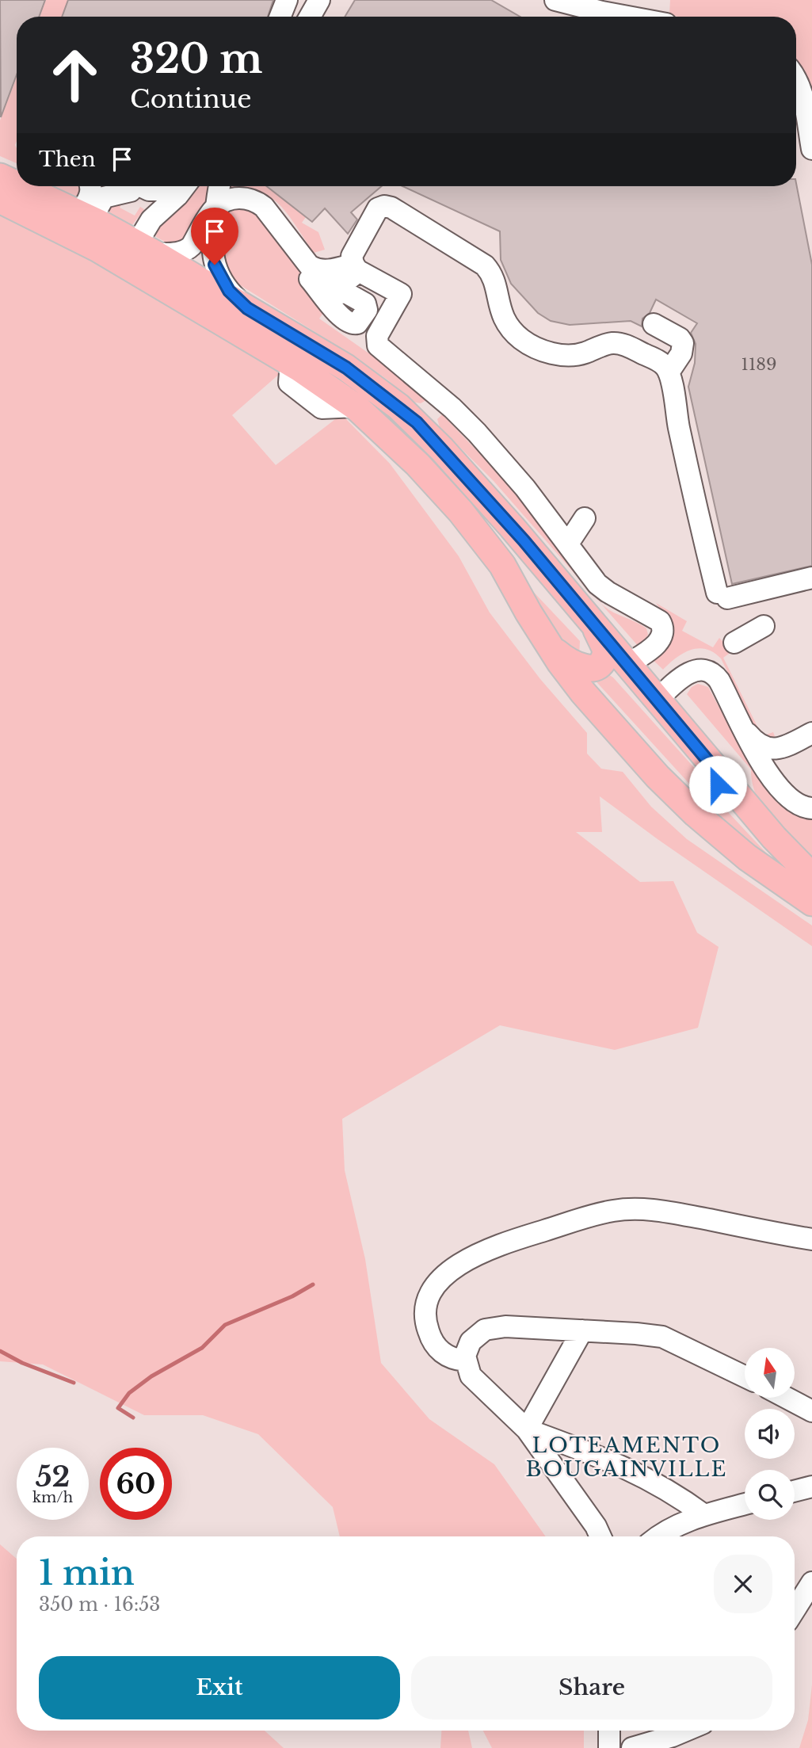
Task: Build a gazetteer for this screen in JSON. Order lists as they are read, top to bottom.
{
  "districts": ["LOTEAMENTO BOUGAINVILLE"],
  "house_numbers": ["1189"],
  "north": "top",
  "page": {
    "turn": ["320 m", "Continue"],
    "then": "Then",
    "speed": "52 km/h",
    "limit": "60",
    "heading": ["1 min", "350 m · 16:53"],
    "buttons": ["Exit", "Share"]
  }
}
